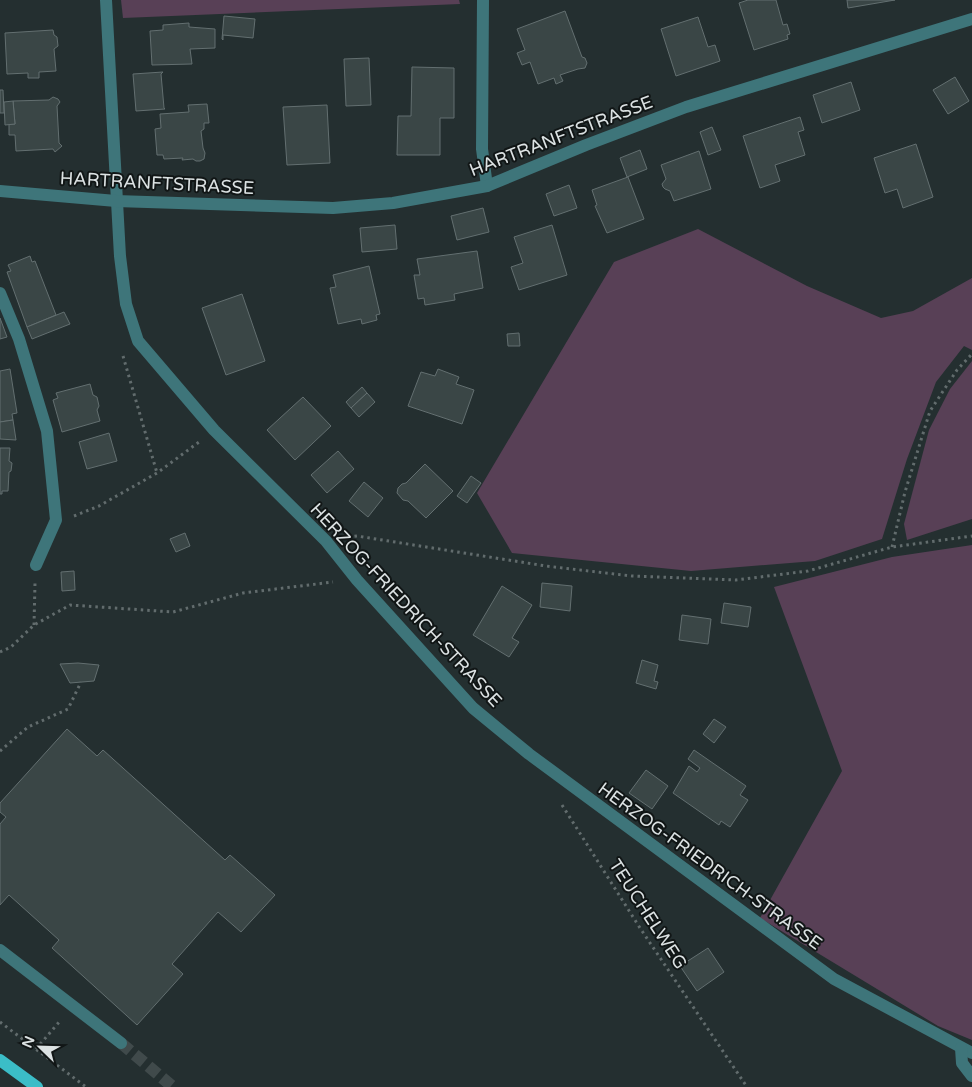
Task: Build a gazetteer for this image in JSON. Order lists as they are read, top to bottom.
{
  "streets": {
    "street": ["HARTRANFTSTRASSE", "HERZOG-FRIEDRICH-STRASSE"],
    "path": ["TEUCHELWEG"]
  },
  "crossings": [
    ["HARTRANFTSTRASSE", "HERZOG-FRIEDRICH-STRASSE"]
  ],
  "north": "top left"
}
